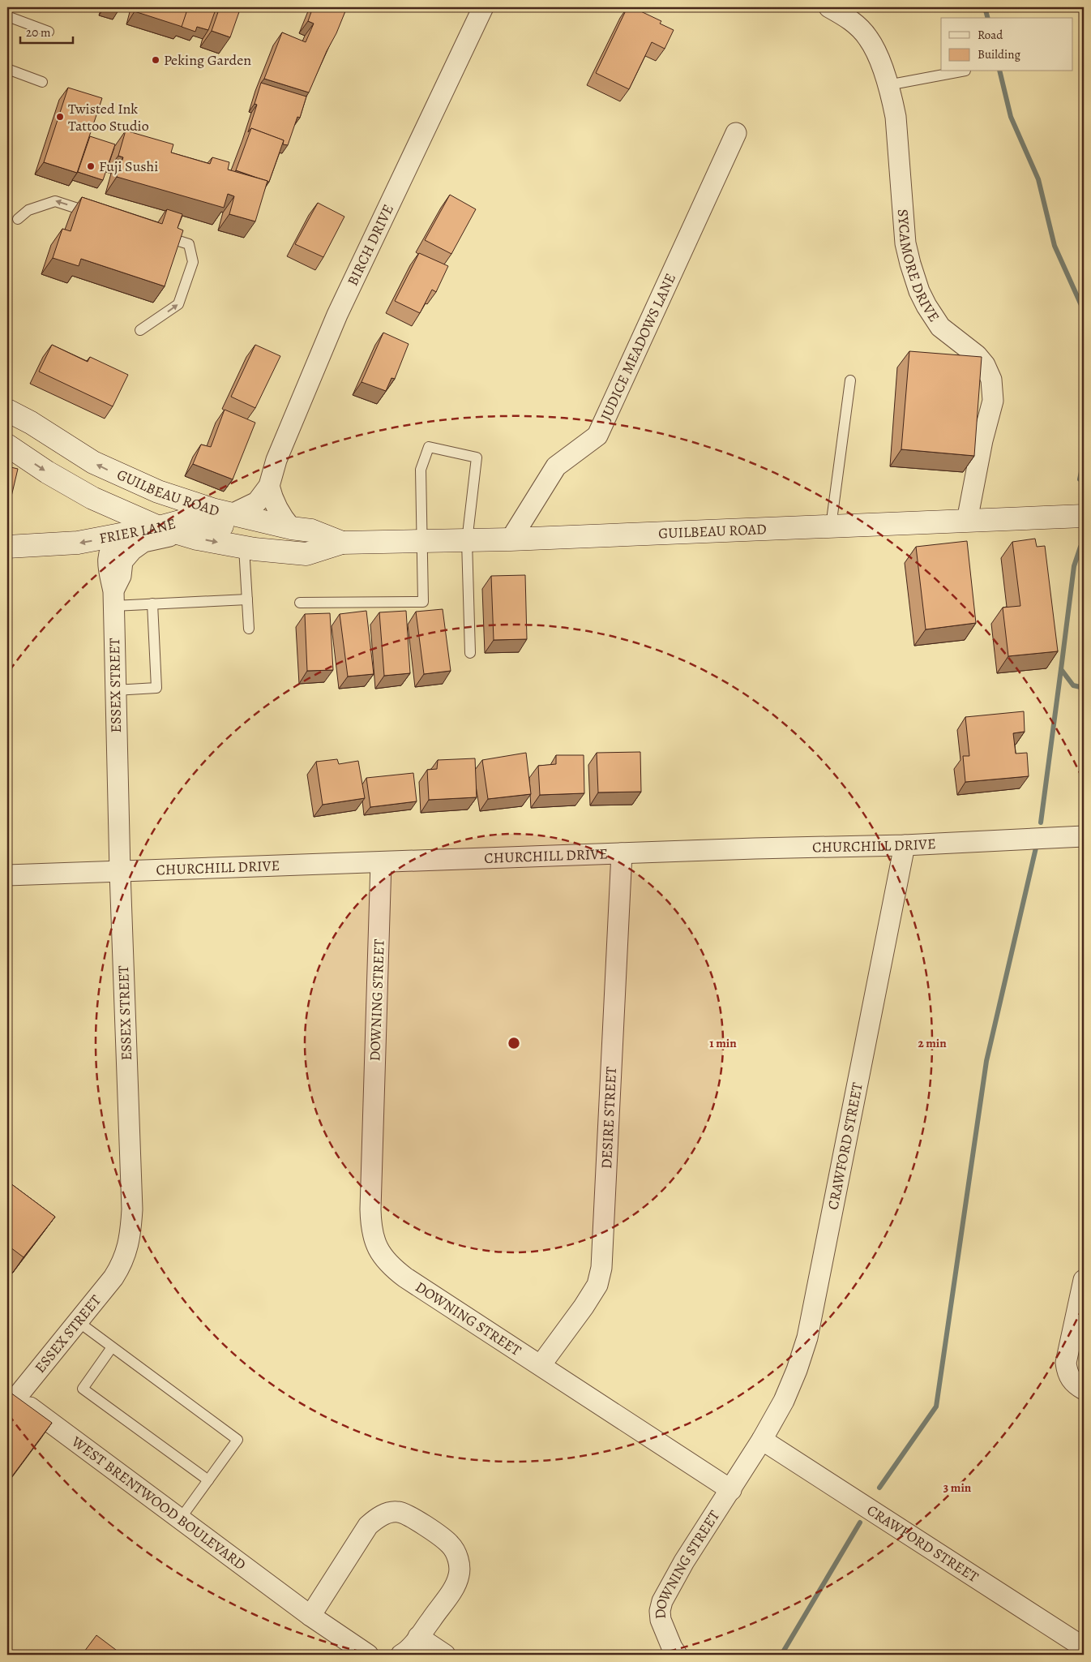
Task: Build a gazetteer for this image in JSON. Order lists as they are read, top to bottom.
{
  "streets": {
    "street": [
      "BIRCH DRIVE",
      "SYCAMORE DRIVE",
      "JUDICE MEADOWS LANE",
      "GUILBEAU ROAD",
      "FRIER LANE",
      "ESSEX STREET",
      "CHURCHILL DRIVE",
      "DOWNING STREET",
      "DESIRE STREET",
      "CRAWFORD STREET",
      "WEST BRENTWOOD BOULEVARD"
    ]
  },
  "crossings": [
    ["BIRCH DRIVE", "GUILBEAU ROAD"],
    ["SYCAMORE DRIVE", "GUILBEAU ROAD"],
    ["JUDICE MEADOWS LANE", "GUILBEAU ROAD"],
    ["GUILBEAU ROAD", "FRIER LANE"],
    ["GUILBEAU ROAD", "ESSEX STREET"],
    ["FRIER LANE", "ESSEX STREET"],
    ["ESSEX STREET", "CHURCHILL DRIVE"],
    ["ESSEX STREET", "WEST BRENTWOOD BOULEVARD"],
    ["CHURCHILL DRIVE", "DOWNING STREET"],
    ["CHURCHILL DRIVE", "DESIRE STREET"],
    ["CHURCHILL DRIVE", "CRAWFORD STREET"],
    ["DOWNING STREET", "DESIRE STREET"],
    ["DOWNING STREET", "CRAWFORD STREET"]
  ],
  "one_way": ["FRIER LANE"],
  "places": ["Peking Garden", "Twisted Ink Tattoo Studio", "Fuji Sushi"],
  "legend": ["Road", "Building"],
  "scale_bar": "20 m",
  "rings": ["1 min", "2 min", "3 min"]
}
